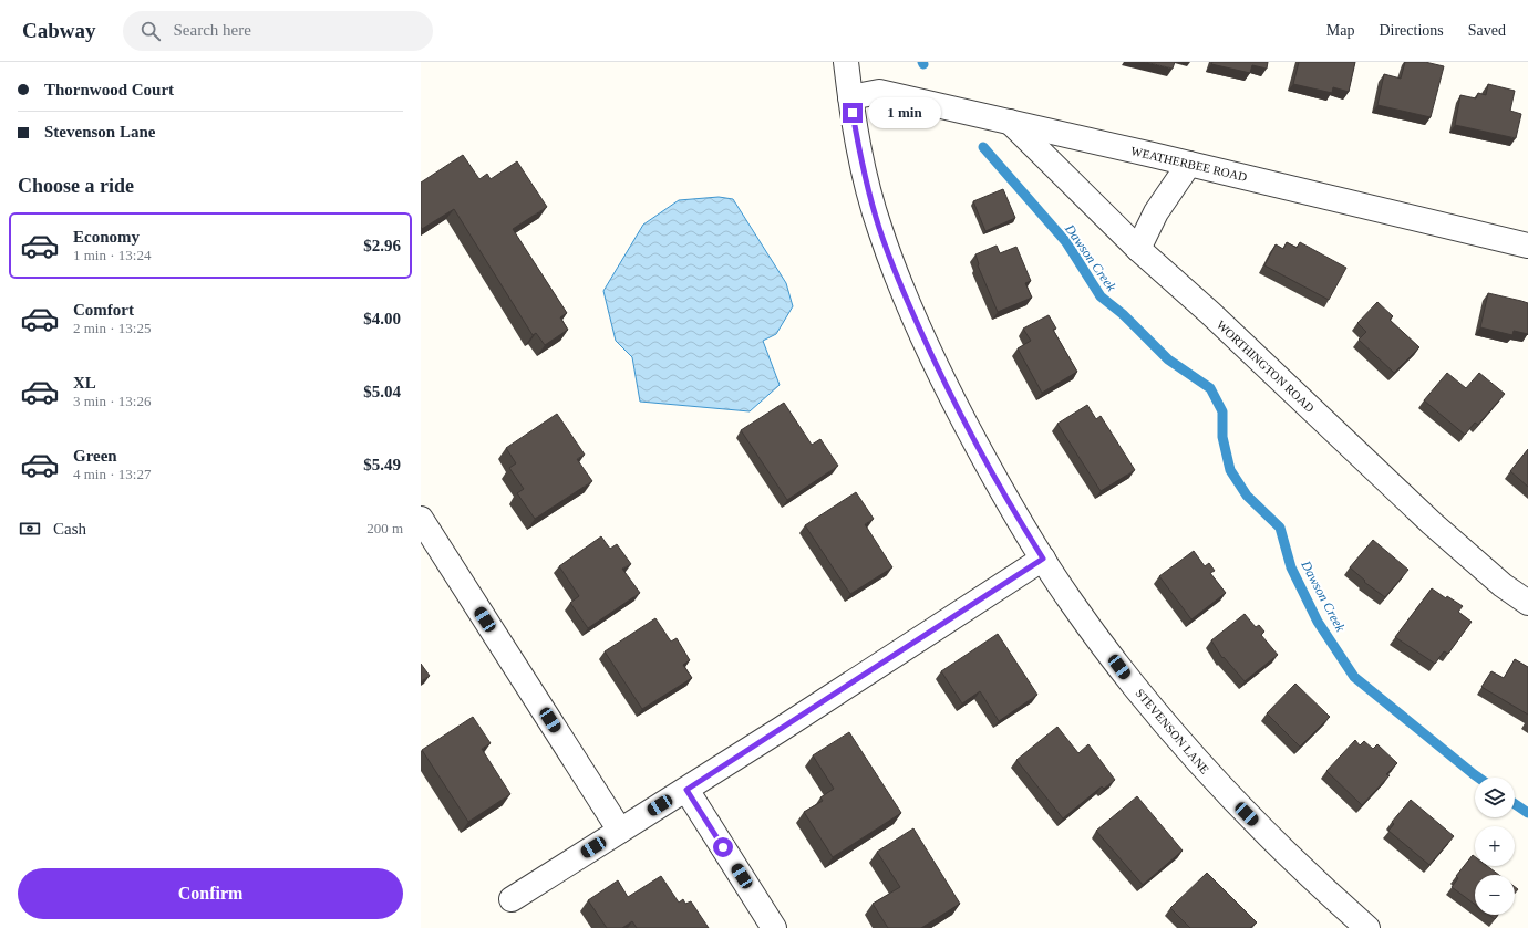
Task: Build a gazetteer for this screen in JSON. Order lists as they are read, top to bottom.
{
  "streets": {
    "street": ["WEATHERBEE ROAD", "WORTHINGTON ROAD", "STEVENSON LANE"]
  },
  "crossings": [
    ["WEATHERBEE ROAD", "WORTHINGTON ROAD"],
    ["WEATHERBEE ROAD", "STEVENSON LANE"]
  ],
  "water": ["Dawson Creek"],
  "page": {
    "header": "Cabway",
    "search": "Search here",
    "nav": ["Map", "Directions", "Saved"],
    "banner": ["Thornwood Court", "Stevenson Lane"],
    "bubble": "1 min",
    "heading": "Choose a ride",
    "list": [
      {
        "name": "Economy",
        "note": "1 min · 13:24",
        "value": "$2.96"
      },
      {
        "name": "Comfort",
        "note": "2 min · 13:25",
        "value": "$4.00"
      },
      {
        "name": "XL",
        "note": "3 min · 13:26",
        "value": "$5.04"
      },
      {
        "name": "Green",
        "note": "4 min · 13:27",
        "value": "$5.49"
      }
    ],
    "pay": ["Cash", "200 m"],
    "map_buttons": ["+", "−"],
    "buttons": "Confirm"
  }
}
